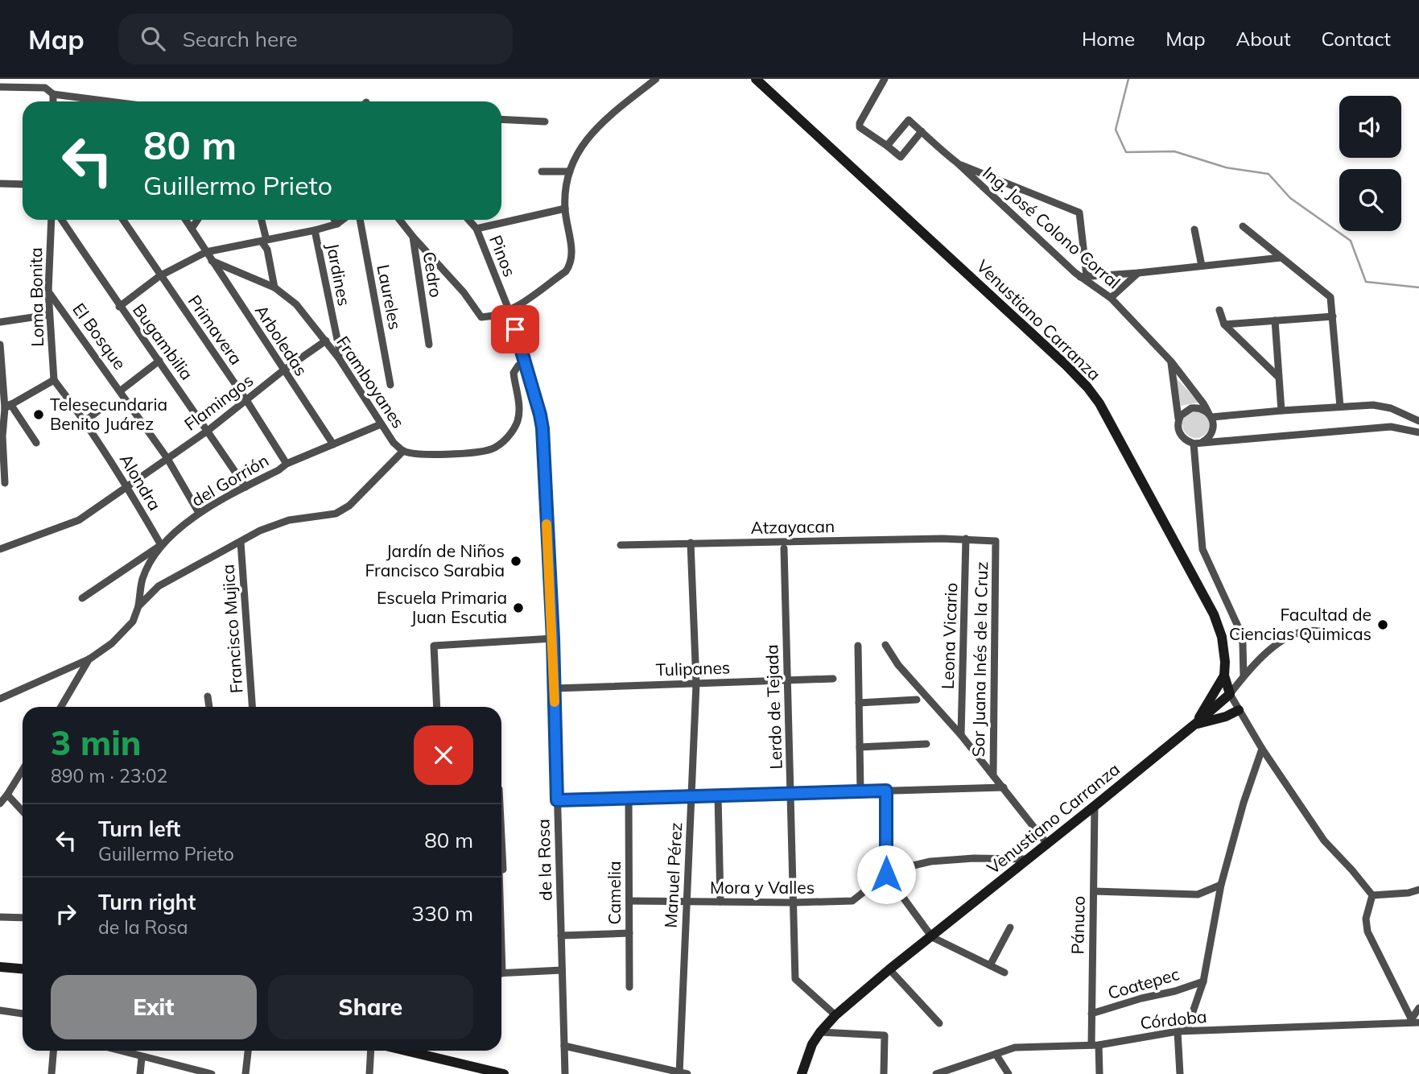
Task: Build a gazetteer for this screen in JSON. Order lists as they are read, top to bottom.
{
  "streets": {
    "main road": ["Venustiano Carranza"],
    "street": [
      "Ing. José Colono Corral",
      "Pinos",
      "Jardines",
      "Cedro",
      "Loma Bonita",
      "Laureles",
      "Primavera",
      "El Bosque",
      "Arboledas",
      "Bugambilia",
      "Framboyanes",
      "Flamingos",
      "del Gorrión",
      "Alondra",
      "Atzayacan",
      "Francisco Mujica",
      "Leona Vicario",
      "Sor Juana Inés de la Cruz",
      "Tulipanes",
      "Lerdo de Tejada",
      "de la Rosa",
      "Manuel Pérez",
      "Mora y Valles",
      "Camelia",
      "Pánuco",
      "Coatepec",
      "Córdoba"
    ]
  },
  "crossings": [
    ["Pinos", "de la Rosa"],
    ["Jardines", "Framboyanes"],
    ["Loma Bonita", "El Bosque"],
    ["Loma Bonita", "Alondra"],
    ["Venustiano Carranza", "Lerdo de Tejada"],
    ["Venustiano Carranza", "Pánuco"],
    ["Primavera", "Flamingos"],
    ["Primavera", "del Gorrión"],
    ["El Bosque", "Flamingos"],
    ["El Bosque", "del Gorrión"],
    ["Arboledas", "Framboyanes"],
    ["Arboledas", "Flamingos"],
    ["Arboledas", "del Gorrión"],
    ["Bugambilia", "Flamingos"],
    ["Bugambilia", "del Gorrión"],
    ["Framboyanes", "Flamingos"],
    ["Framboyanes", "del Gorrión"],
    ["Framboyanes", "de la Rosa"],
    ["Flamingos", "Alondra"],
    ["del Gorrión", "Alondra"],
    ["Atzayacan", "Leona Vicario"],
    ["Atzayacan", "Sor Juana Inés de la Cruz"],
    ["Atzayacan", "Manuel Pérez"],
    ["Leona Vicario", "Sor Juana Inés de la Cruz"],
    ["Tulipanes", "Lerdo de Tejada"],
    ["Tulipanes", "de la Rosa"],
    ["Tulipanes", "Manuel Pérez"],
    ["Lerdo de Tejada", "Mora y Valles"],
    ["Manuel Pérez", "Mora y Valles"],
    ["Mora y Valles", "Camelia"],
    ["Pánuco", "Coatepec"],
    ["Pánuco", "Córdoba"]
  ],
  "places": [
    "Telesecundaria Benito Juárez",
    "Jardín de Niños Francisco Sarabia",
    "Escuela Primaria Juan Escutia",
    "Facultad de Ciencias Quimicas"
  ],
  "page": {
    "header": "Map",
    "search": "Search here",
    "nav": [
      "Home",
      "Map",
      "About",
      "Contact"
    ],
    "turn": ["80 m", "Guillermo Prieto"],
    "heading": ["3 min", "890 m · 23:02"],
    "list": [
      {
        "name": "Turn left",
        "note": "Guillermo Prieto",
        "value": "80 m"
      },
      {
        "name": "Turn right",
        "note": "de la Rosa",
        "value": "330 m"
      }
    ],
    "buttons": ["Exit", "Share"]
  }
}
